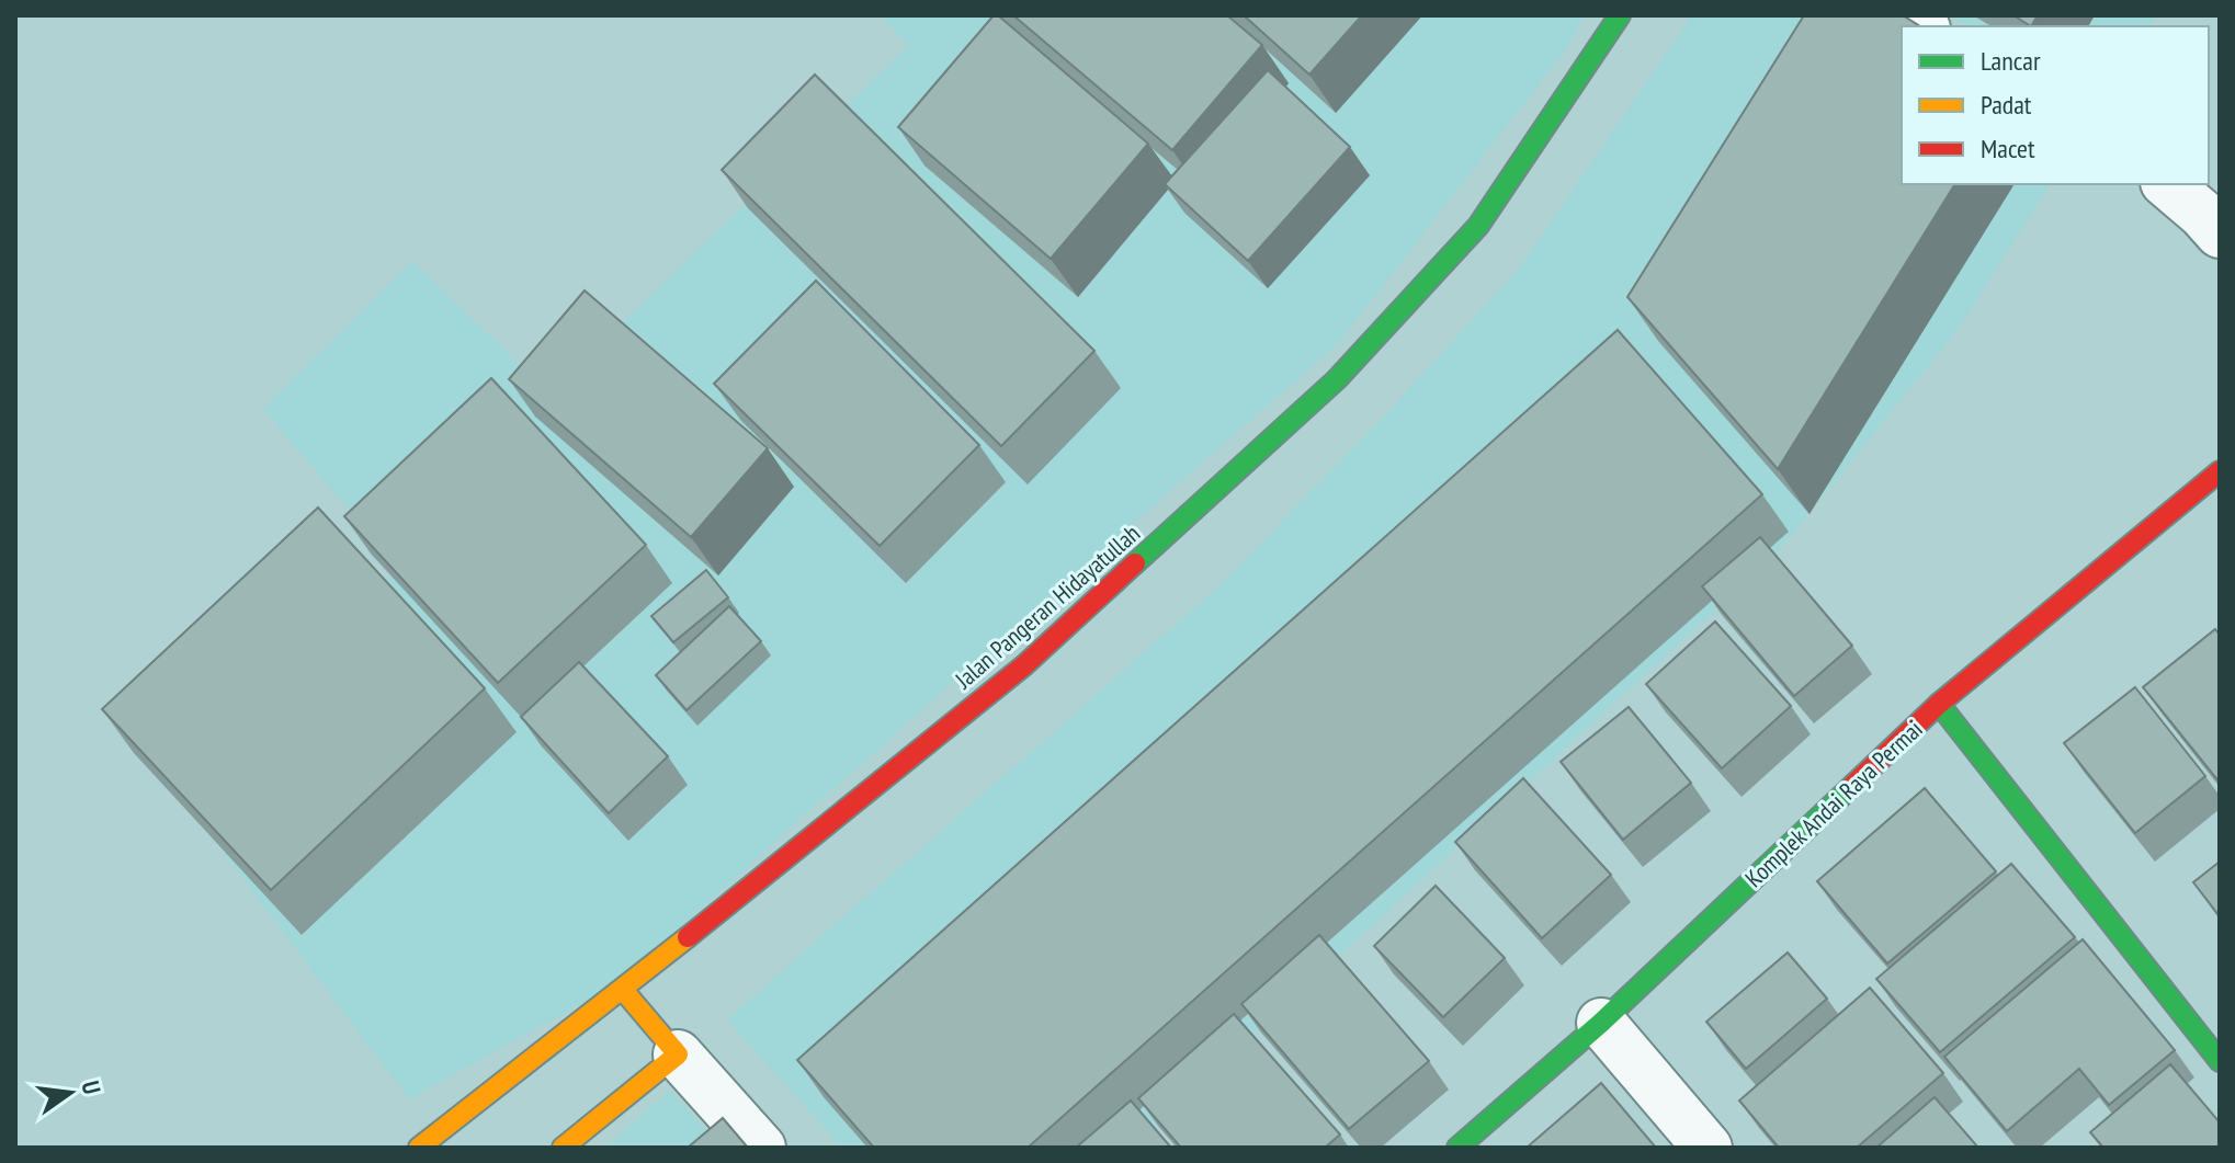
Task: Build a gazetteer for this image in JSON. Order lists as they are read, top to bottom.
{
  "streets": {
    "street": ["Jalan Pangeran Hidayatullah", "Komplek Andai Raya Permai"]
  },
  "legend": ["Lancar", "Padat", "Macet"],
  "north": "right"
}
